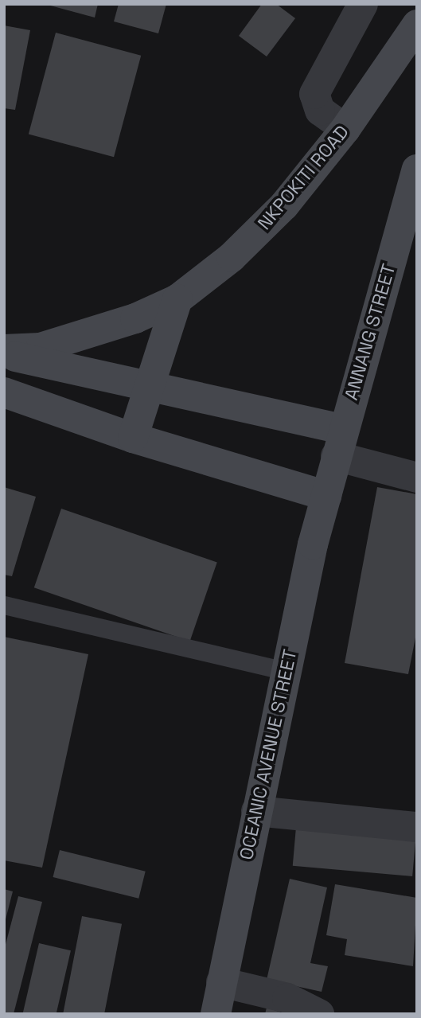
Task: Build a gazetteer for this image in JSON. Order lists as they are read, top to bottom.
{
  "streets": {
    "main road": ["NKPOKITI ROAD", "ANNANG STREET", "OCEANIC AVENUE STREET"]
  },
  "crossings": [
    ["ANNANG STREET", "OCEANIC AVENUE STREET"]
  ]
}
